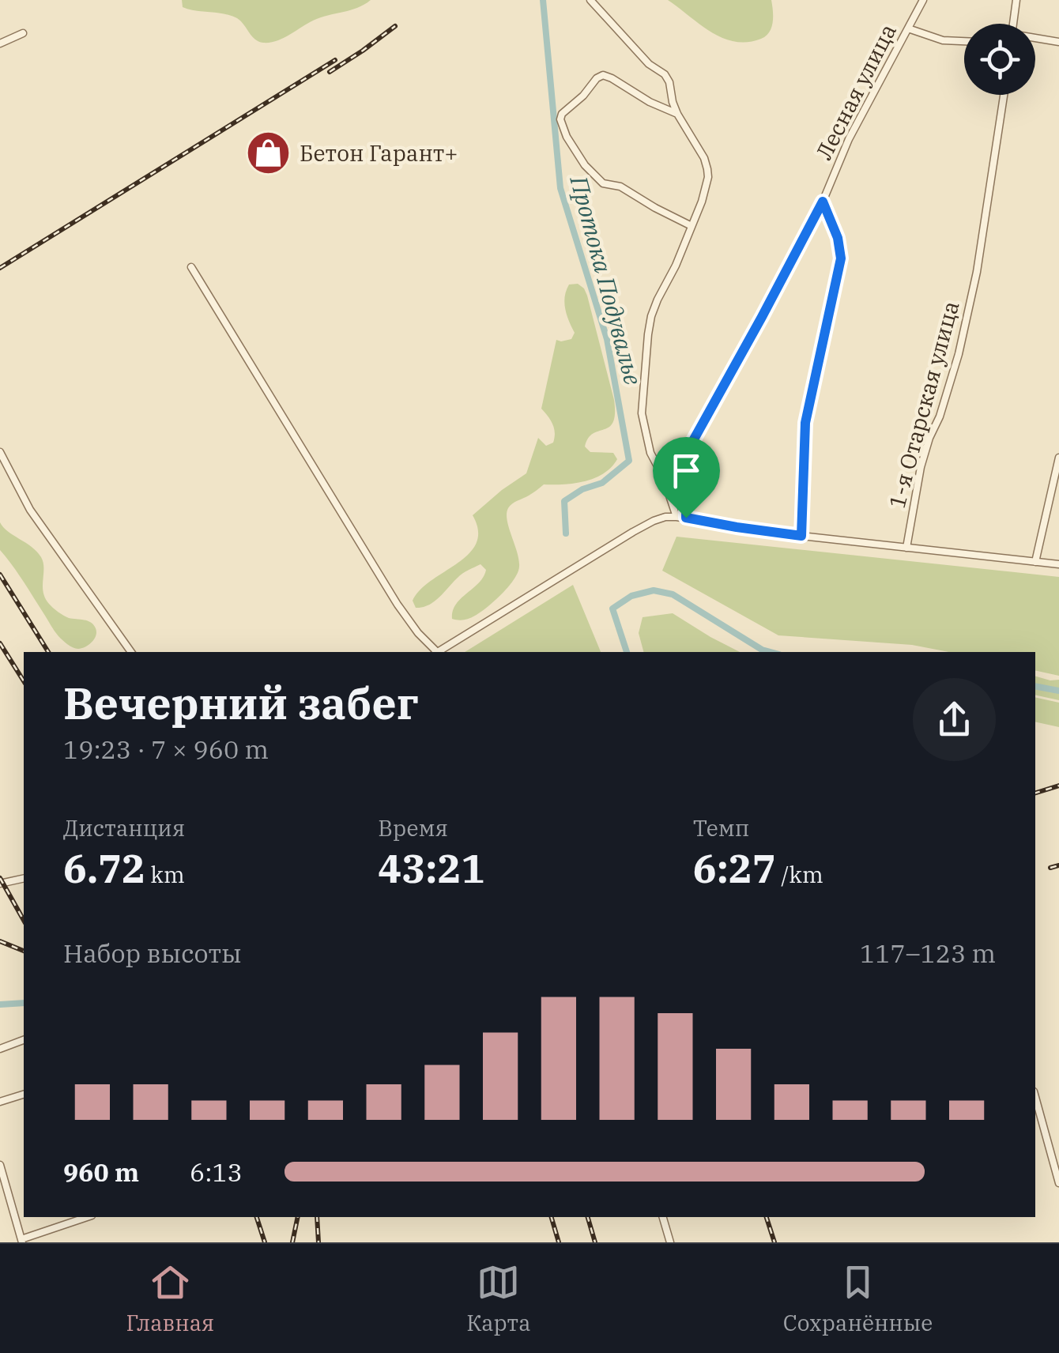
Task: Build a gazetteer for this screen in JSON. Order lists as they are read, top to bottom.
{
  "streets": {
    "street": ["Лесная улица", "1-я Отарская улица"]
  },
  "water": ["Протока Подувалье"],
  "places": {
    "shop": ["Бетон Гарант+"]
  },
  "page": {
    "heading": ["Вечерний забег", "19:23 · 7 × 960 m"],
    "stats": [
      ["Дистанция", "6.72 km"],
      ["Время", "43:21"],
      ["Темп", "6:27 /km"]
    ],
    "chart": ["Набор высоты", "117–123 m"],
    "list": [
      {
        "name": "960 m",
        "note": "6:13"
      }
    ],
    "tabs": ["Главная", "Карта", "Сохранённые"]
  }
}
